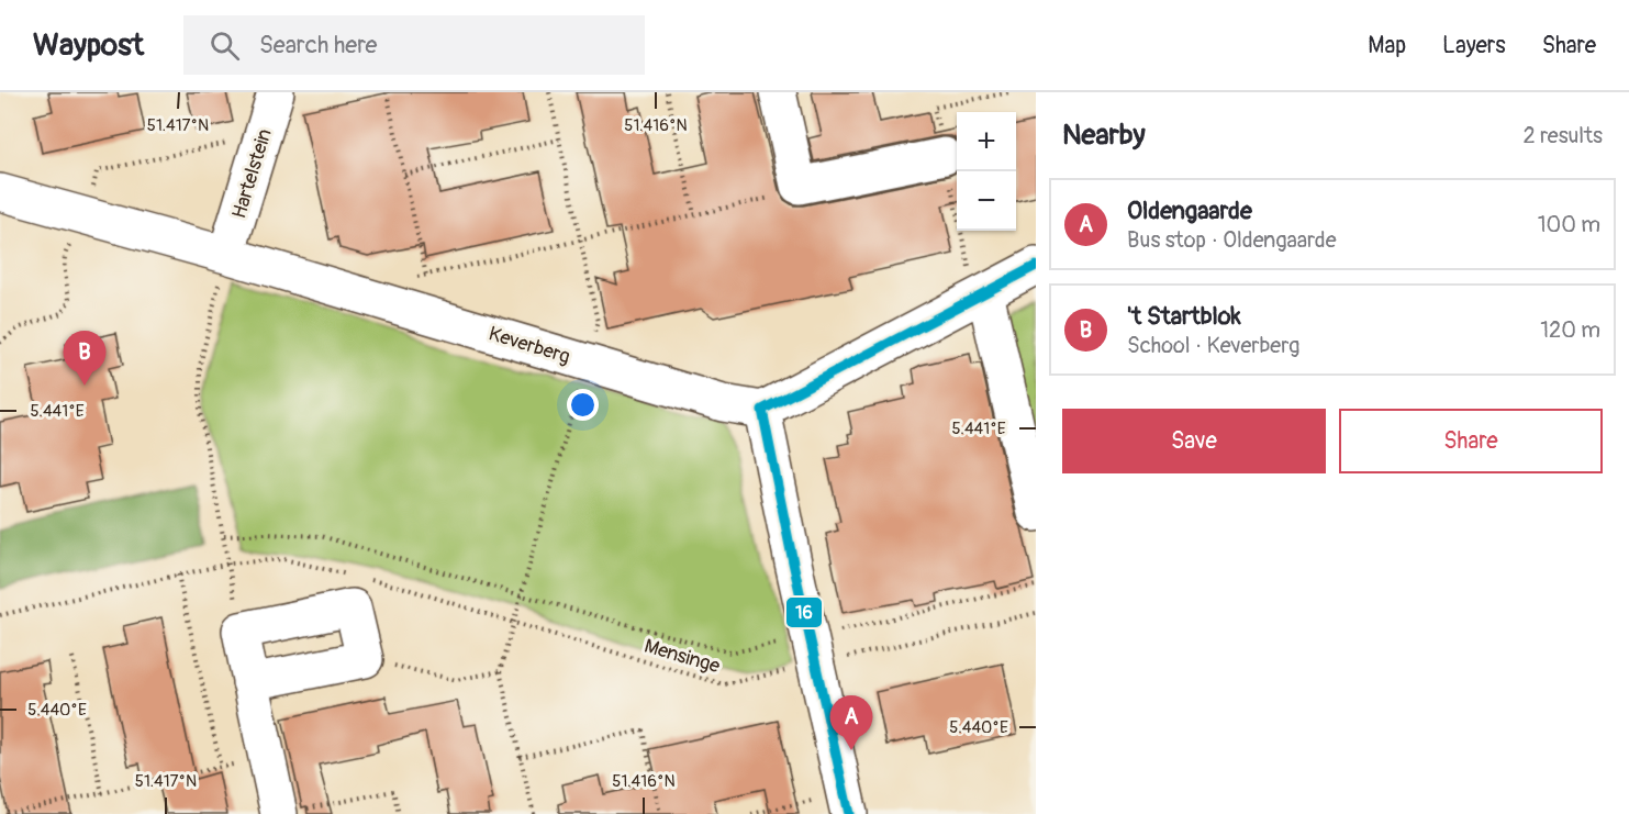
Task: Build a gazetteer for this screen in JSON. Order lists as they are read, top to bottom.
{
  "streets": {
    "street": ["Hartelstein", "Keverberg"],
    "path": ["Mensinge"]
  },
  "crossings": [
    ["Hartelstein", "Keverberg"]
  ],
  "lines": ["transit line 16"],
  "page": {
    "header": "Waypost",
    "search": "Search here",
    "nav": ["Map", "Layers", "Share"],
    "heading": ["Nearby", "2 results"],
    "map_buttons": ["+", "−"],
    "list": [
      {
        "mark": "A",
        "name": "Oldengaarde",
        "note": "Bus stop · Oldengaarde",
        "value": "100 m"
      },
      {
        "mark": "B",
        "name": "'t Startblok",
        "note": "School · Keverberg",
        "value": "120 m"
      }
    ],
    "pins": ["B", "A"],
    "buttons": ["Save", "Share"]
  },
  "coordinates": [
    "51.417°N",
    "51.416°N",
    "5.441°E",
    "5.440°E"
  ]
}
